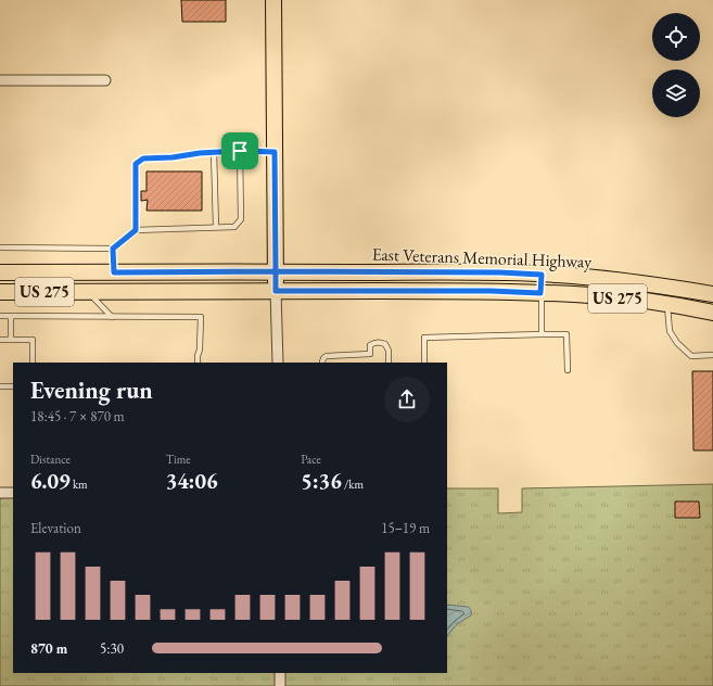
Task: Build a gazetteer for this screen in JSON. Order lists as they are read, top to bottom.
{
  "streets": {
    "main road": ["East Veterans Memorial Highway", "US 275"]
  },
  "crossings": [
    ["East Veterans Memorial Highway", "US 275"]
  ],
  "page": {
    "heading": ["Evening run", "18:45 · 7 × 870 m"],
    "stats": [
      ["Distance", "6.09 km"],
      ["Time", "34:06"],
      ["Pace", "5:36 /km"]
    ],
    "chart": ["Elevation", "15–19 m"],
    "list": [
      {
        "name": "870 m",
        "note": "5:30"
      }
    ]
  }
}
